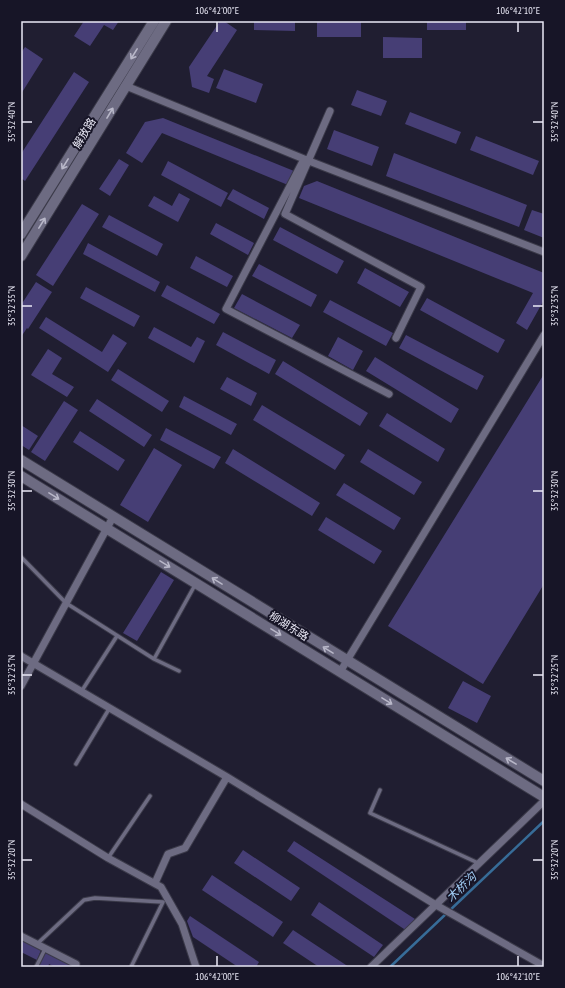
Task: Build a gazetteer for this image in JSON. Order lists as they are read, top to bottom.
{
  "streets": {
    "main road": ["解放路", "柳湖东路"]
  },
  "water": ["木桥沟"],
  "coordinates": [
    "106°42'00\"E",
    "106°42'10\"E",
    "35°32'40\"N",
    "35°32'35\"N",
    "35°32'30\"N",
    "35°32'25\"N",
    "35°32'20\"N"
  ]
}
